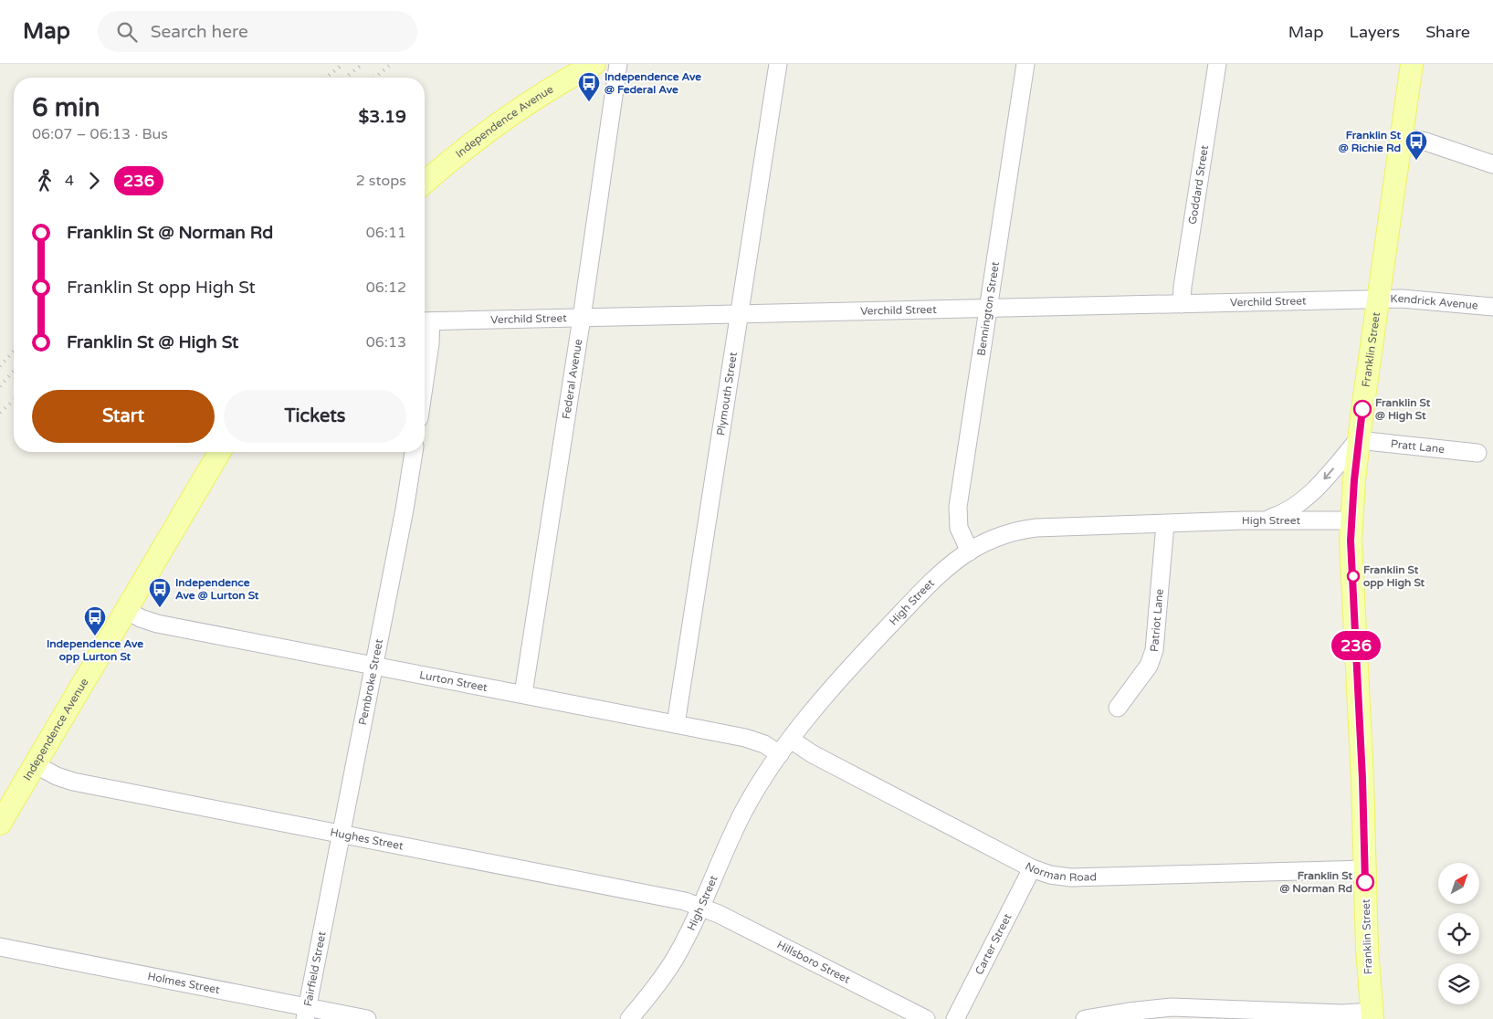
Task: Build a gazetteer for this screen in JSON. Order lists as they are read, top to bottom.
{
  "streets": {
    "main road": ["Independence Avenue", "Franklin Street"],
    "street": [
      "Goddard Street",
      "Verchild Street",
      "Kendrick Avenue",
      "Bennington Street",
      "Federal Avenue",
      "Plymouth Street",
      "Pratt Lane",
      "High Street",
      "Patriot Lane",
      "Lurton Street",
      "Pembroke Street",
      "Hughes Street",
      "Norman Road",
      "Carter Street",
      "Hillsboro Street",
      "Fairfield Street",
      "Holmes Street"
    ]
  },
  "crossings": [
    ["Independence Avenue", "Lurton Street"],
    ["Independence Avenue", "Hughes Street"],
    ["Goddard Street", "Verchild Street"],
    ["Verchild Street", "Kendrick Avenue"],
    ["Verchild Street", "Bennington Street"],
    ["Verchild Street", "Franklin Street"],
    ["Verchild Street", "Federal Avenue"],
    ["Verchild Street", "Plymouth Street"],
    ["Kendrick Avenue", "Franklin Street"],
    ["Bennington Street", "High Street"],
    ["Franklin Street", "Pratt Lane"],
    ["Franklin Street", "High Street"],
    ["Franklin Street", "Norman Road"],
    ["Federal Avenue", "Lurton Street"],
    ["Plymouth Street", "Lurton Street"],
    ["High Street", "Patriot Lane"],
    ["High Street", "Lurton Street"],
    ["High Street", "Hughes Street"],
    ["High Street", "Norman Road"],
    ["High Street", "Hillsboro Street"],
    ["Lurton Street", "Pembroke Street"],
    ["Pembroke Street", "Hughes Street"],
    ["Pembroke Street", "Fairfield Street"],
    ["Hughes Street", "Hillsboro Street"],
    ["Norman Road", "Carter Street"],
    ["Fairfield Street", "Holmes Street"]
  ],
  "places": {
    "bus stop": [
      "Independence Ave @ Federal Ave",
      "Franklin St @ Richie Rd",
      "Independence Ave @ Lurton St",
      "Independence Ave opp Lurton St"
    ],
    "other": ["Franklin St @ High St", "Franklin St opp High St", "Franklin St @ Norman Rd"]
  },
  "lines": ["bus line 236"],
  "north": "top right",
  "page": {
    "header": "Map",
    "search": "Search here",
    "nav": ["Map", "Layers", "Share"],
    "on_map": "236",
    "heading": ["6 min", "06:07 – 06:13 · Bus", "$3.19"],
    "legs": ["4", "236", "2 stops"],
    "list": [
      {
        "name": "Franklin St @ Norman Rd",
        "value": "06:11"
      },
      {
        "name": "Franklin St opp High St",
        "value": "06:12"
      },
      {
        "name": "Franklin St @ High St",
        "value": "06:13"
      }
    ],
    "buttons": ["Start", "Tickets"]
  }
}
